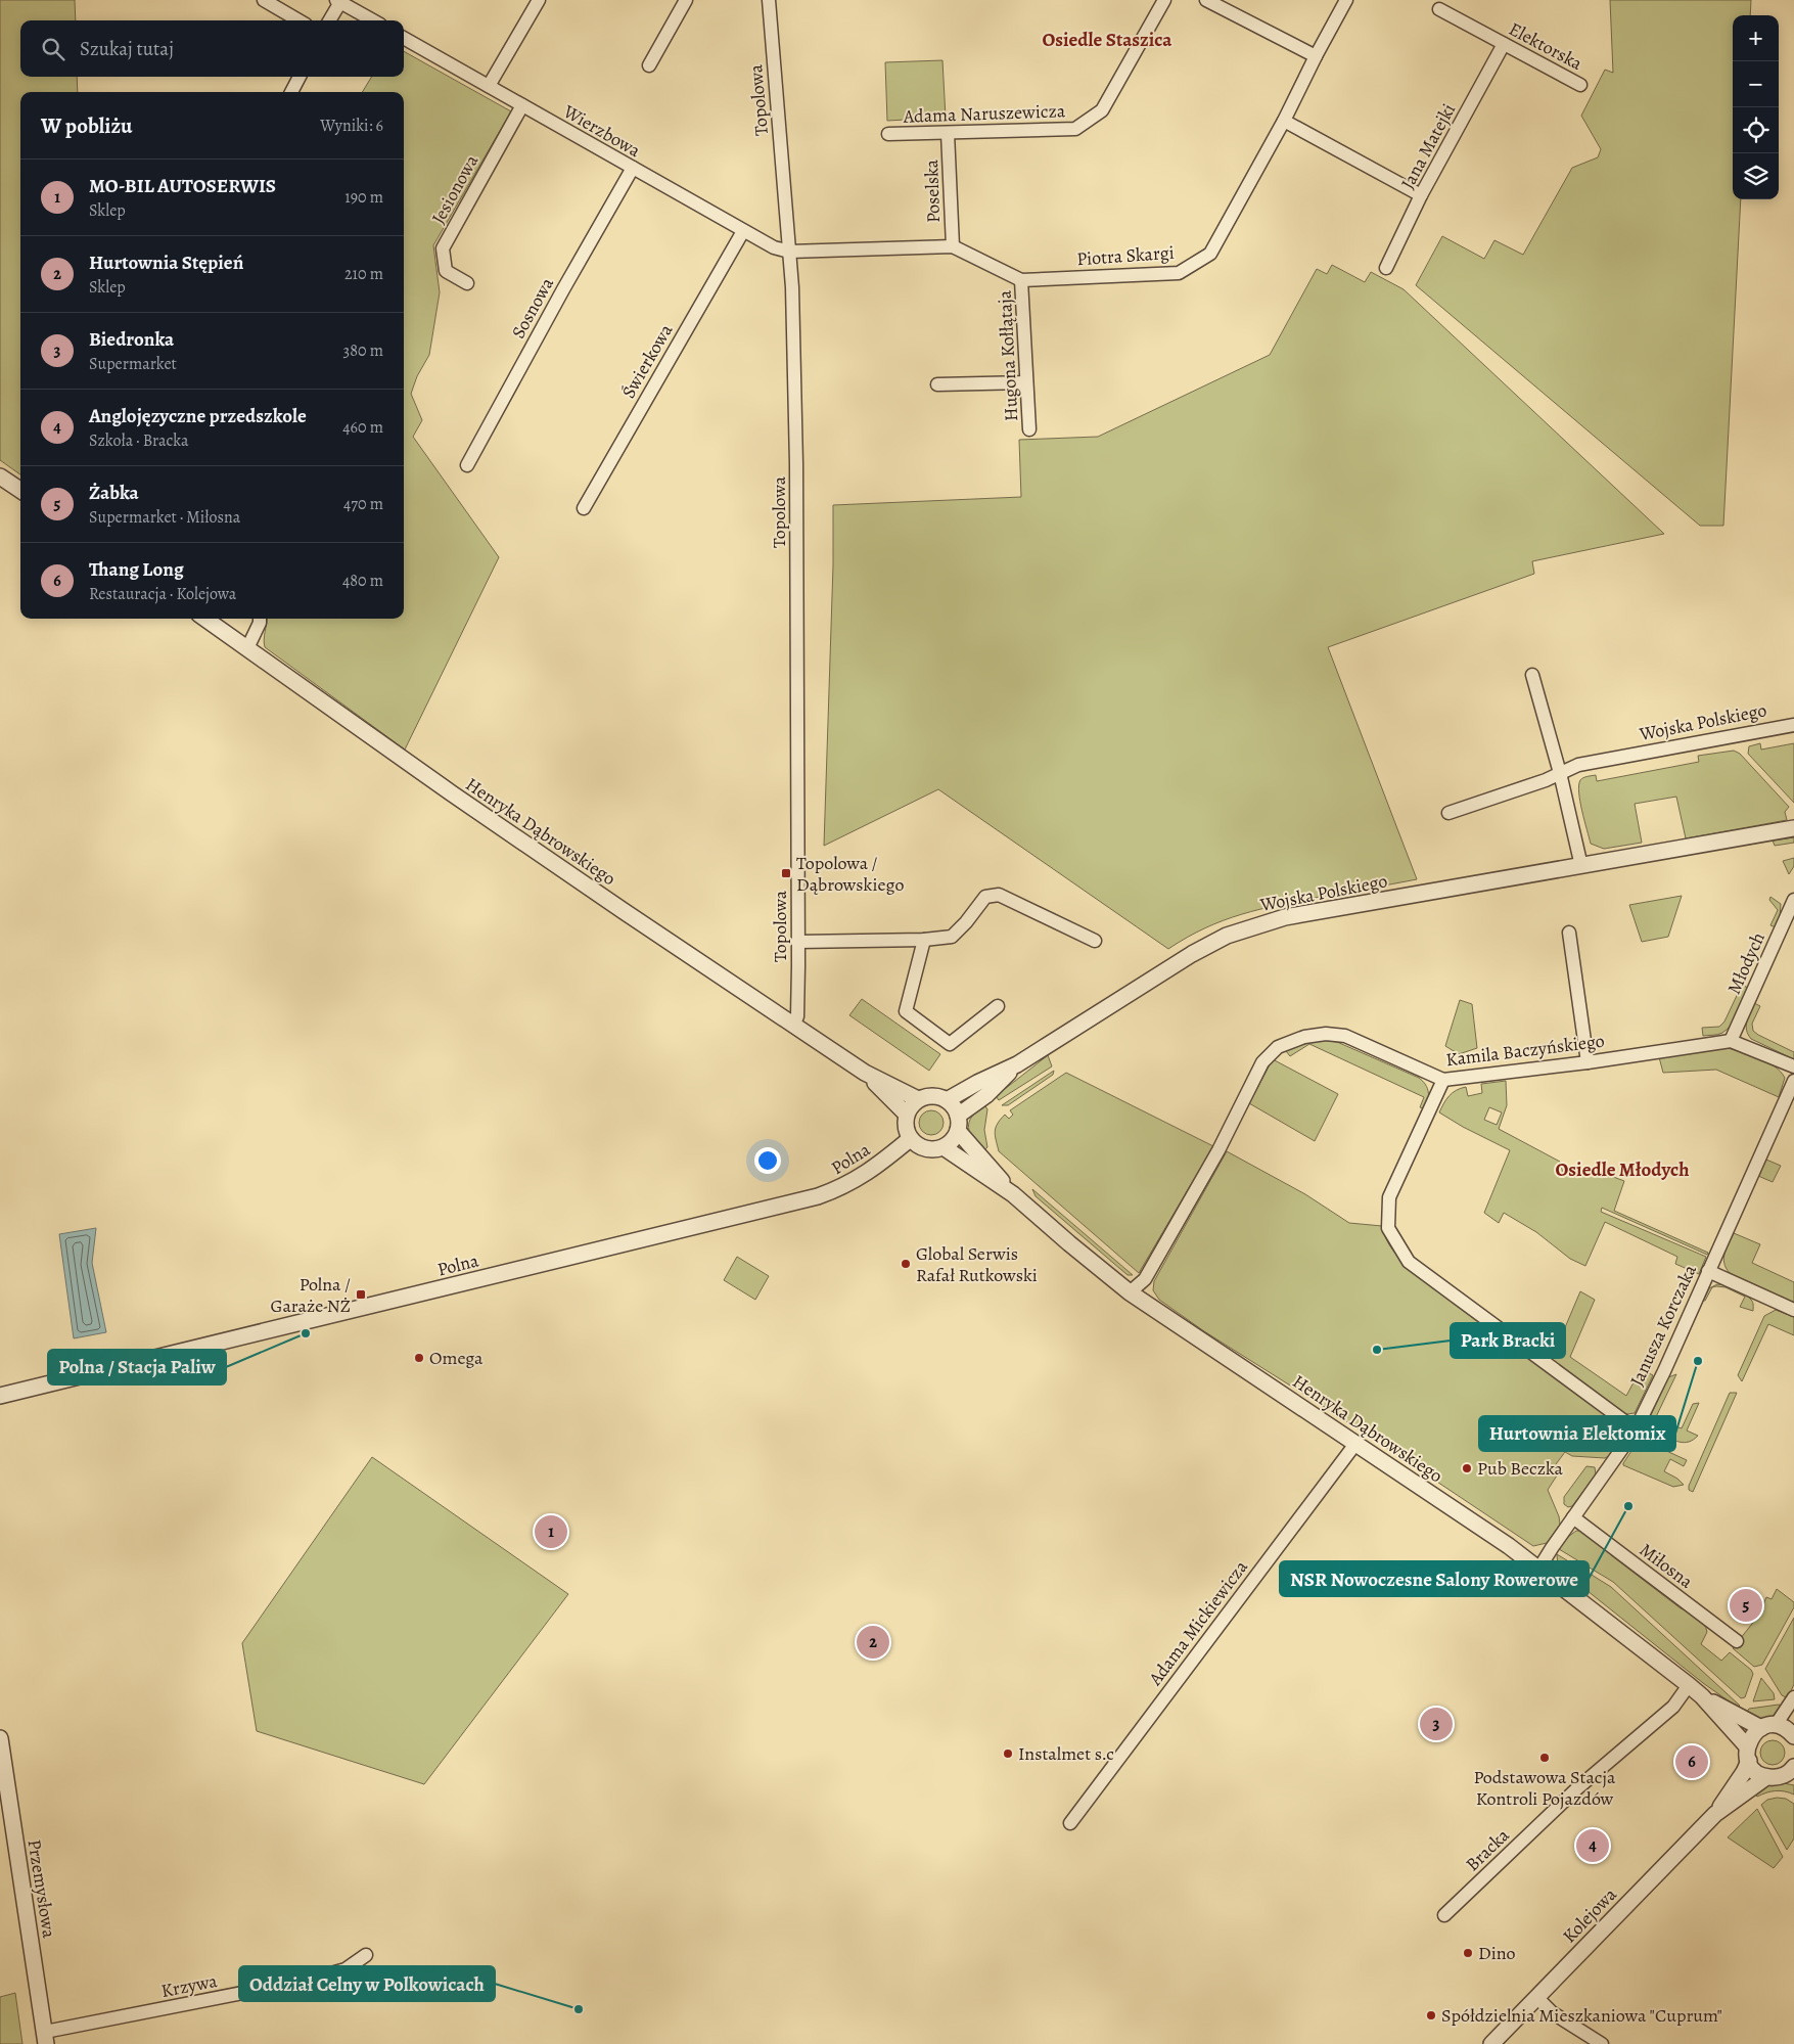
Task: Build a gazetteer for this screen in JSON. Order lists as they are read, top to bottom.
{
  "streets": {
    "street": [
      "Elektorska",
      "Topolowa",
      "Adama Naruszewicza",
      "Wierzbowa",
      "Jana Matejki",
      "Jesionowa",
      "Poselska",
      "Piotra Skargi",
      "Sosnowa",
      "Hugona Kołłątaja",
      "Świerkowa",
      "Wojska Polskiego",
      "Henryka Dąbrowskiego",
      "Młodych",
      "Kamila Baczyńskiego",
      "Polna",
      "Janusza Korczaka",
      "Miłosna",
      "Adama Mickiewicza",
      "Bracka",
      "Przemysłowa",
      "Kolejowa",
      "Krzywa"
    ]
  },
  "crossings": [
    ["Elektorska", "Jana Matejki"],
    ["Topolowa", "Wierzbowa"],
    ["Topolowa", "Piotra Skargi"],
    ["Topolowa", "Henryka Dąbrowskiego"],
    ["Adama Naruszewicza", "Poselska"],
    ["Wierzbowa", "Jesionowa"],
    ["Wierzbowa", "Piotra Skargi"],
    ["Wierzbowa", "Sosnowa"],
    ["Wierzbowa", "Świerkowa"],
    ["Poselska", "Piotra Skargi"],
    ["Piotra Skargi", "Hugona Kołłątaja"],
    ["Henryka Dąbrowskiego", "Kamila Baczyńskiego"],
    ["Henryka Dąbrowskiego", "Janusza Korczaka"],
    ["Henryka Dąbrowskiego", "Adama Mickiewicza"],
    ["Henryka Dąbrowskiego", "Bracka"],
    ["Henryka Dąbrowskiego", "Kolejowa"],
    ["Młodych", "Kamila Baczyńskiego"],
    ["Janusza Korczaka", "Miłosna"],
    ["Przemysłowa", "Krzywa"]
  ],
  "districts": ["Osiedle Staszica", "Osiedle Młodych"],
  "places": {
    "transit": ["Topolowa / Dąbrowskiego", "Polna / Garaże NŻ"],
    "other": [
      "Global Serwis Rafał Rutkowski",
      "Polna / Stacja Paliw",
      "Park Bracki",
      "Omega",
      "Hurtownia Elektomix",
      "Pub Beczka",
      "NSR Nowoczesne Salony Rowerowe",
      "Instalmet s.c",
      "Podstawowa Stacja Kontroli Pojazdów",
      "Dino",
      "Oddział Celny w Polkowicach",
      "Spółdzielnia Mieszkaniowa \"Cuprum\""
    ]
  },
  "page": {
    "map_buttons": ["+", "−"],
    "search": "Szukaj tutaj",
    "heading": ["W pobliżu", "Wyniki: 6"],
    "list": [
      {
        "mark": "1",
        "name": "MO-BIL AUTOSERWIS",
        "note": "Sklep",
        "value": "190 m"
      },
      {
        "mark": "2",
        "name": "Hurtownia Stępień",
        "note": "Sklep",
        "value": "210 m"
      },
      {
        "mark": "3",
        "name": "Biedronka",
        "note": "Supermarket",
        "value": "380 m"
      },
      {
        "mark": "4",
        "name": "Anglojęzyczne przedszkole",
        "note": "Szkoła · Bracka",
        "value": "460 m"
      },
      {
        "mark": "5",
        "name": "Żabka",
        "note": "Supermarket · Miłosna",
        "value": "470 m"
      },
      {
        "mark": "6",
        "name": "Thang Long",
        "note": "Restauracja · Kolejowa",
        "value": "480 m"
      }
    ],
    "pins": [
      "1",
      "5",
      "2",
      "3",
      "6",
      "4"
    ]
  }
}
